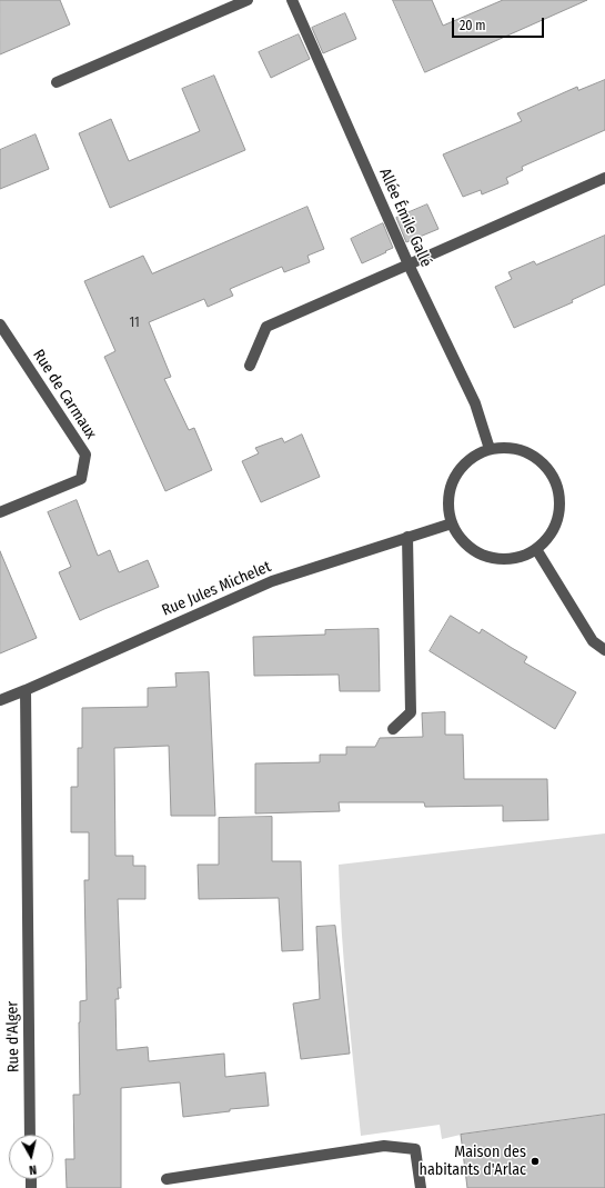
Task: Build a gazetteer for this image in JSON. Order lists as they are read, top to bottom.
{
  "streets": {
    "street": [
      "Allée Émile Gallé",
      "Rue de Carmaux",
      "Rue Jules Michelet",
      "Rue d'Alger"
    ]
  },
  "crossings": [
    ["Allée Émile Gallé", "Rue Jules Michelet"],
    ["Rue Jules Michelet", "Rue d'Alger"]
  ],
  "places": ["Maison des habitants d'Arlac"],
  "house_numbers": ["11"],
  "scale_bar": "20 m",
  "north": "bottom"
}
